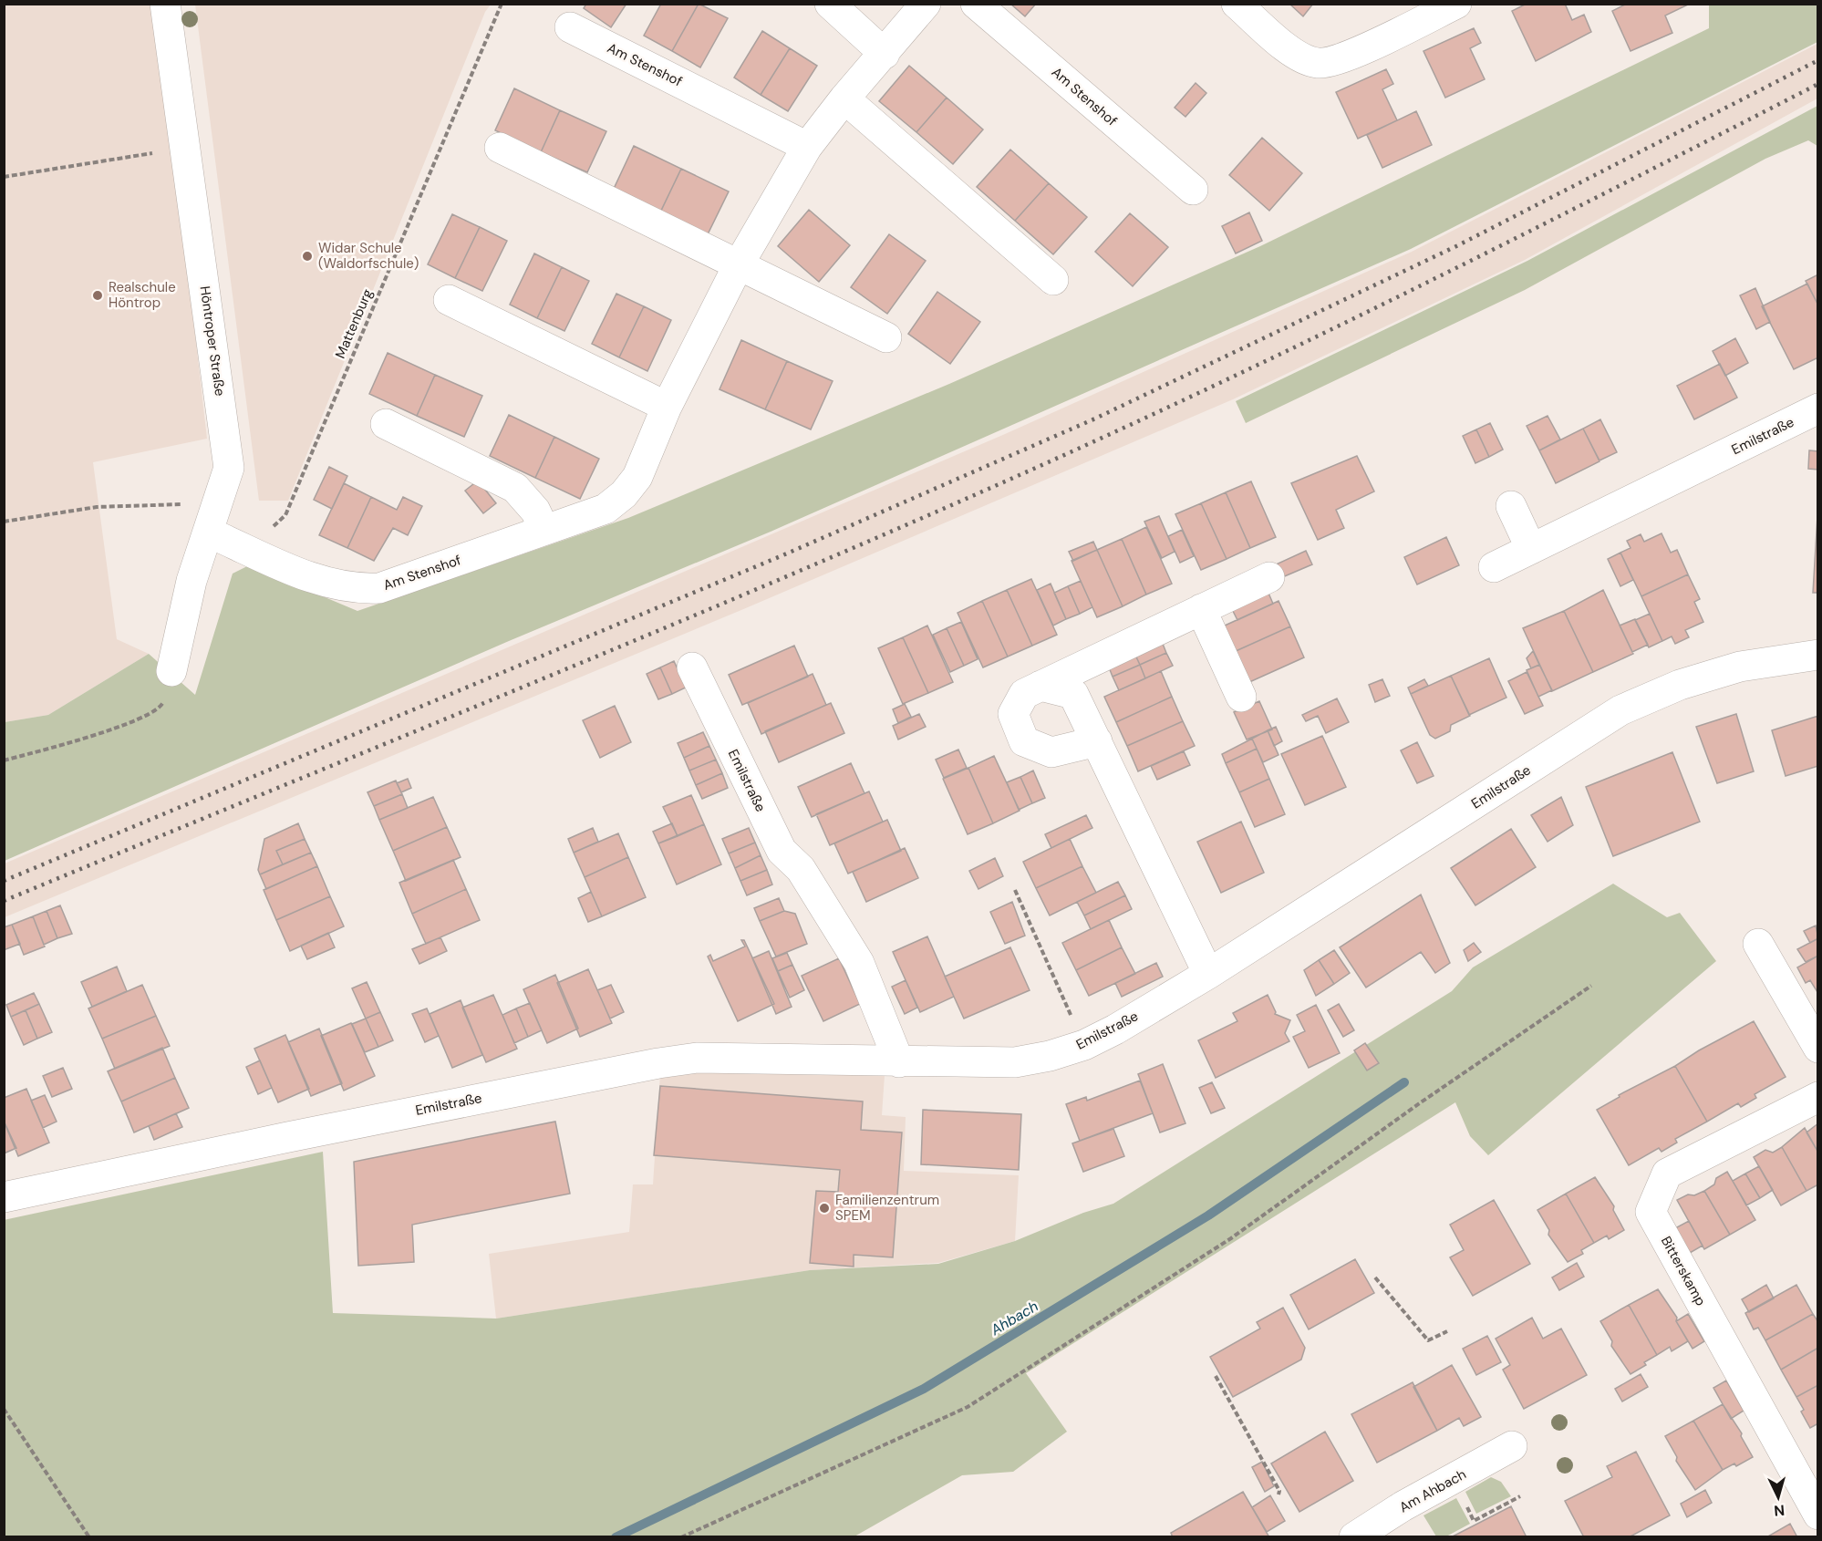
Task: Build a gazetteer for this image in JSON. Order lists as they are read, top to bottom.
{
  "streets": {
    "street": [
      "Am Stenshof",
      "Höntroper Straße",
      "Emilstraße",
      "Bitterskamp",
      "Am Ahbach"
    ],
    "path": ["Mattenburg"]
  },
  "crossings": [
    ["Am Stenshof", "Mattenburg"],
    ["Am Stenshof", "Höntroper Straße"]
  ],
  "water": ["Ahbach"],
  "places": ["Widar Schule (Waldorfschule)", "Realschule Höntrop", "Familienzentrum SPEM"],
  "north": "bottom"
}
